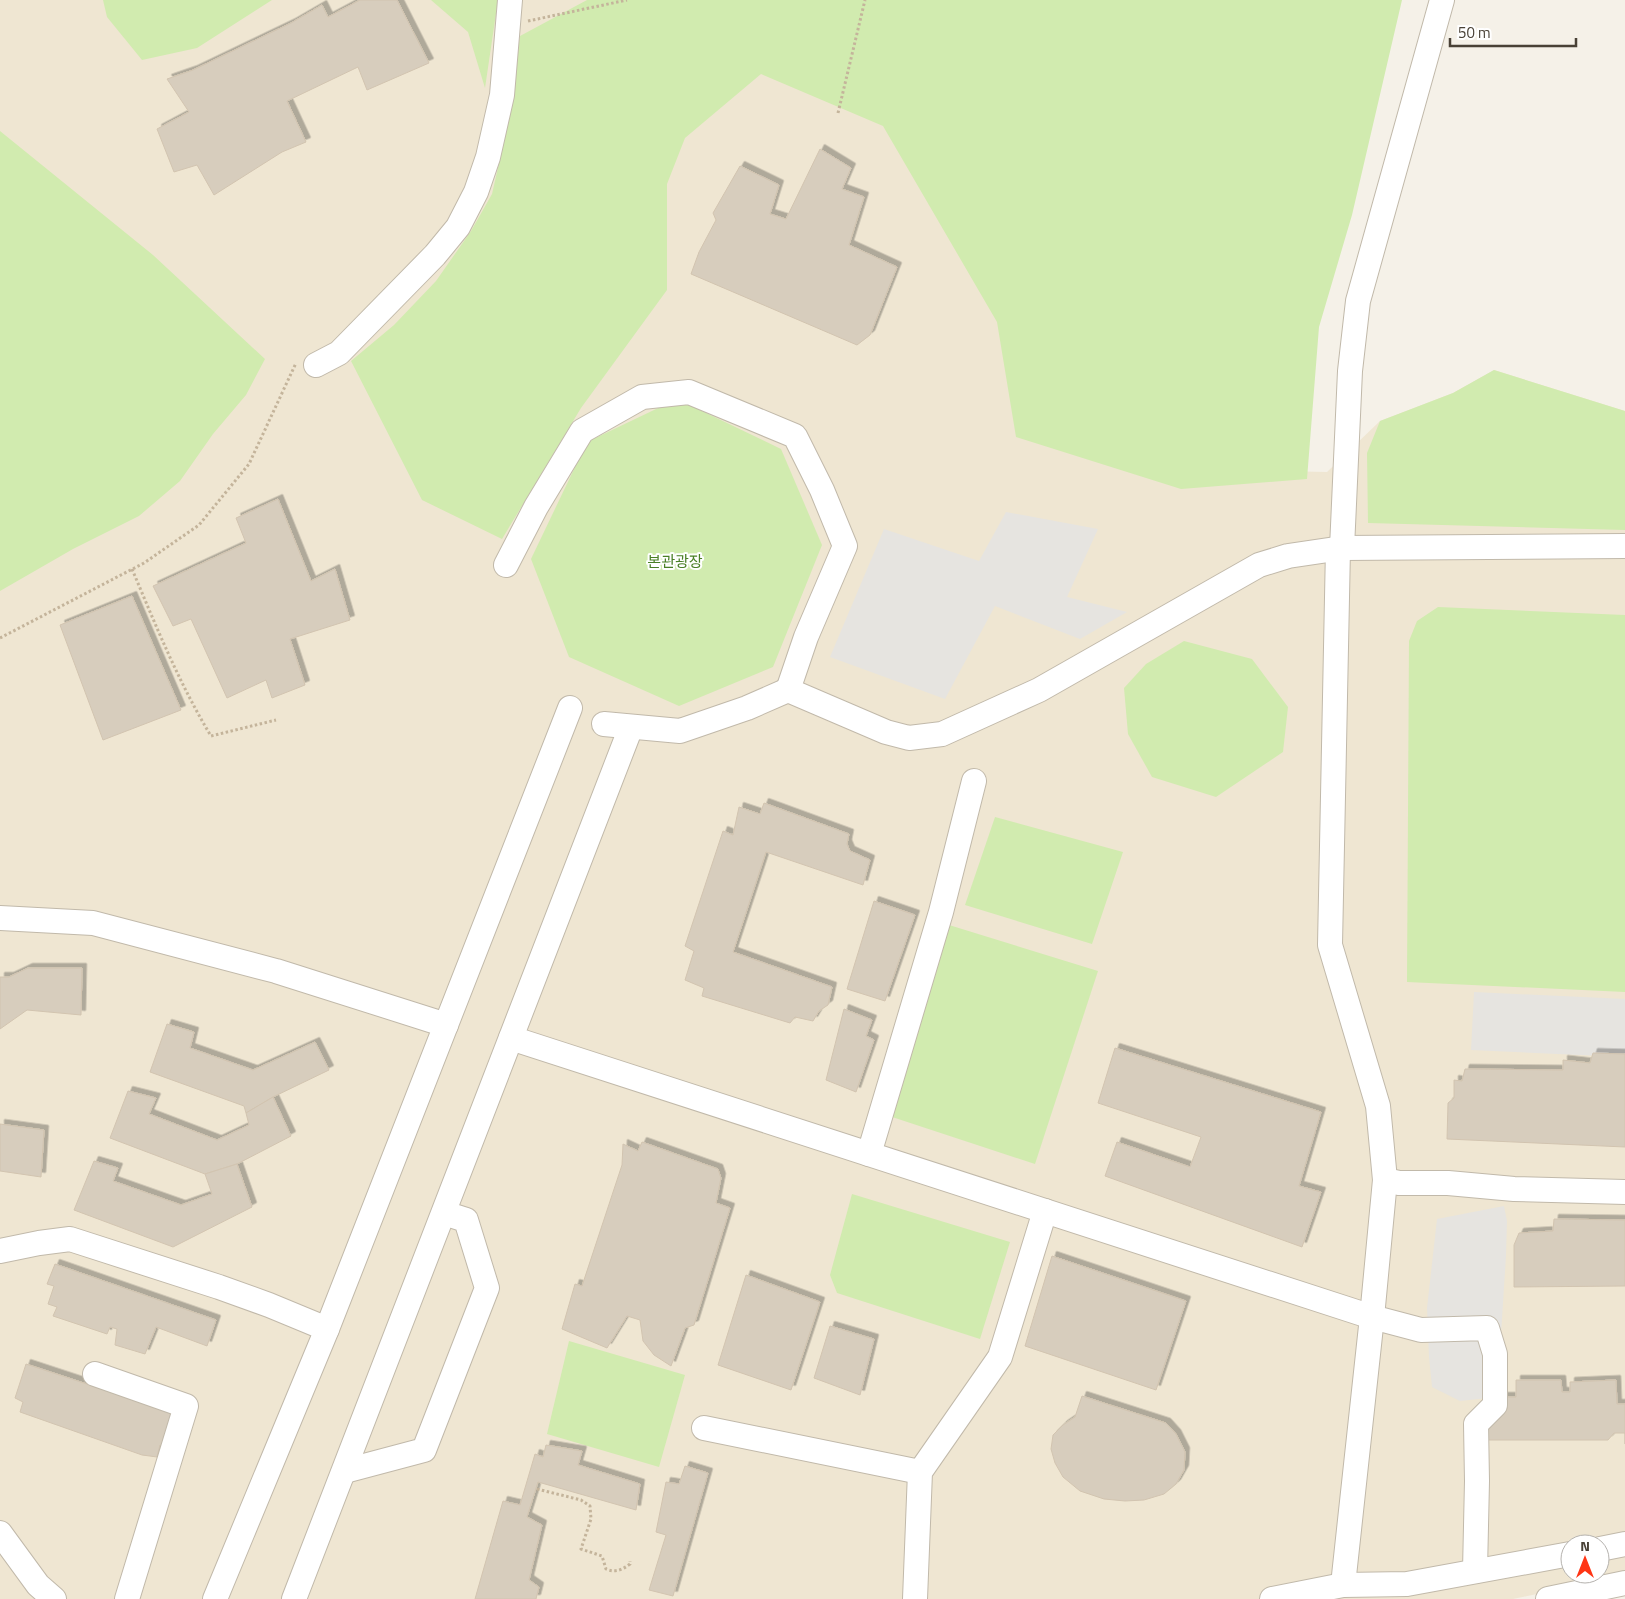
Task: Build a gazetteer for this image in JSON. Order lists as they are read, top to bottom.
{
  "parks": ["본관광장"],
  "scale_bar": "50 m",
  "north": "top"
}
